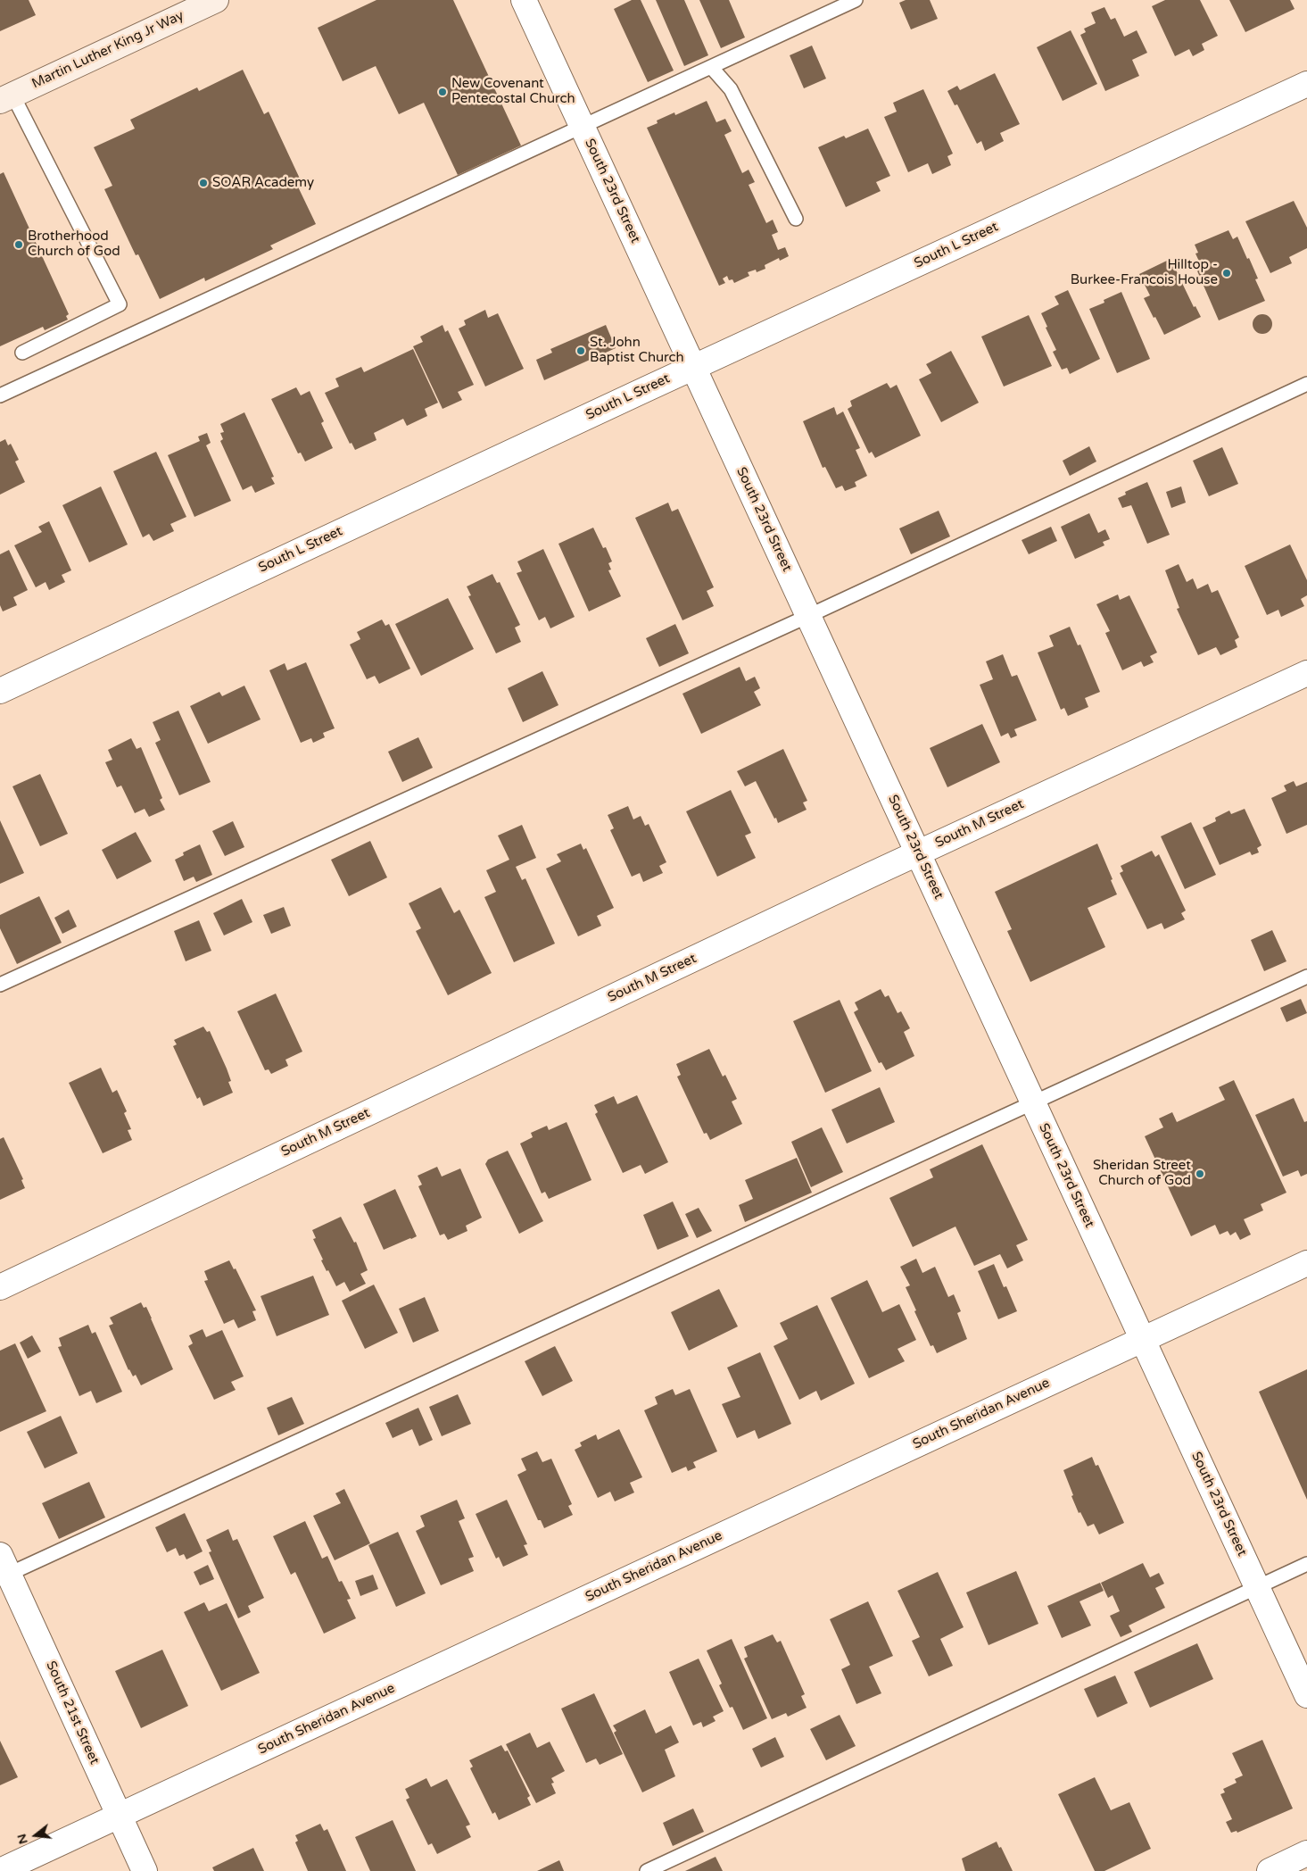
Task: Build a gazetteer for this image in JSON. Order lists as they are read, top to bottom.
{
  "streets": {
    "street": [
      "Martin Luther King Jr Way",
      "South 23rd Street",
      "South L Street",
      "South M Street",
      "South Sheridan Avenue",
      "South 21st Street"
    ]
  },
  "crossings": [
    ["South 23rd Street", "South L Street"],
    ["South 23rd Street", "South M Street"],
    ["South 23rd Street", "South Sheridan Avenue"],
    ["South Sheridan Avenue", "South 21st Street"]
  ],
  "places": [
    "New Covenant Pentecostal Church",
    "SOAR Academy",
    "Brotherhood Church of God",
    "Hilltop - Burkee-Francois House",
    "St. John Baptist Church",
    "Sheridan Street Church of God"
  ],
  "north": "left"
}
